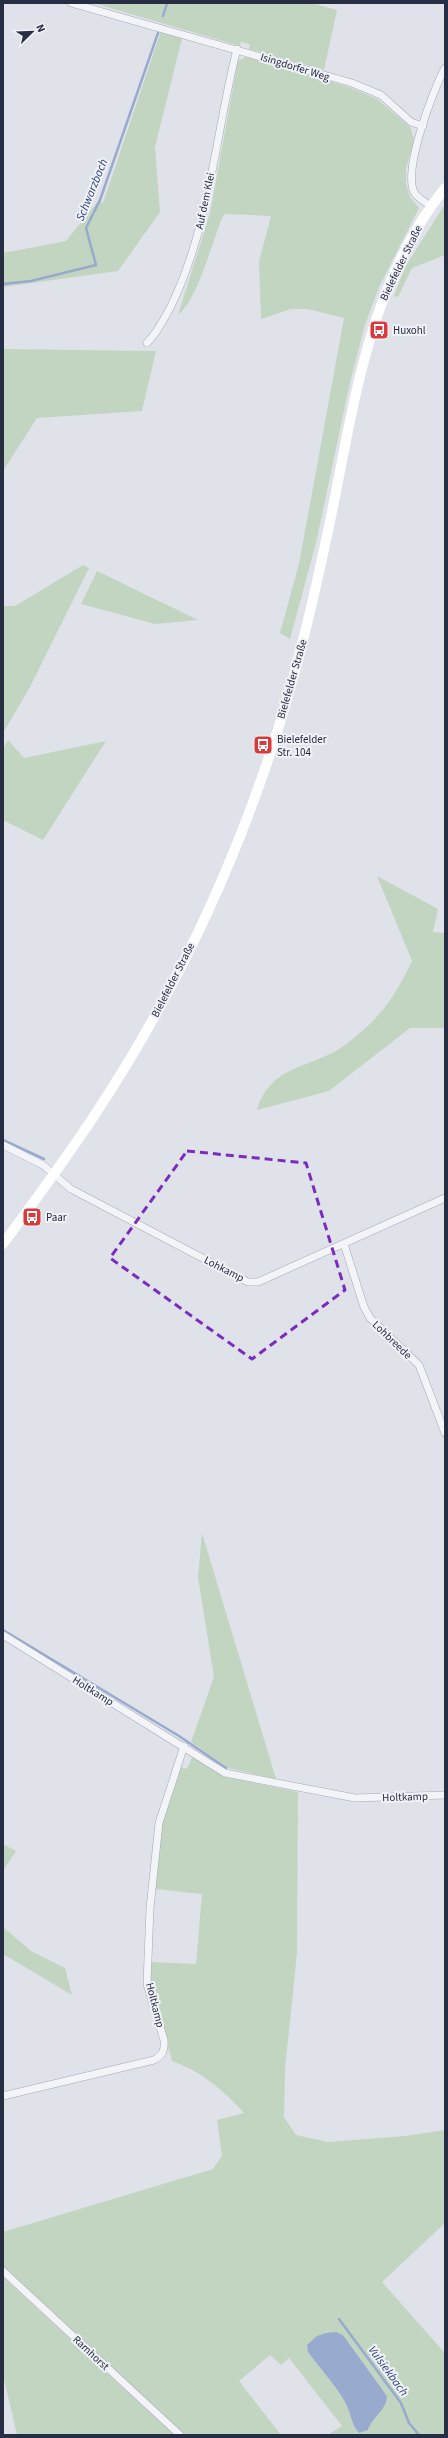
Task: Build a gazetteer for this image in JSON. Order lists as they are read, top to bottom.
{
  "streets": {
    "main road": ["Bielefelder Straße"],
    "street": [
      "Isingdorfer Weg",
      "Auf dem Klei",
      "Lohkamp",
      "Lohbreede",
      "Holtkamp",
      "Ramhorst"
    ]
  },
  "crossings": [
    ["Isingdorfer Weg", "Auf dem Klei"],
    ["Bielefelder Straße", "Lohkamp"],
    ["Lohkamp", "Lohbreede"]
  ],
  "water": ["Schwarzbach", "Vulsiekbach"],
  "places": {
    "bus stop": ["Huxohl", "Bielefelder Str. 104", "Paar"]
  },
  "north": "top right"
}
